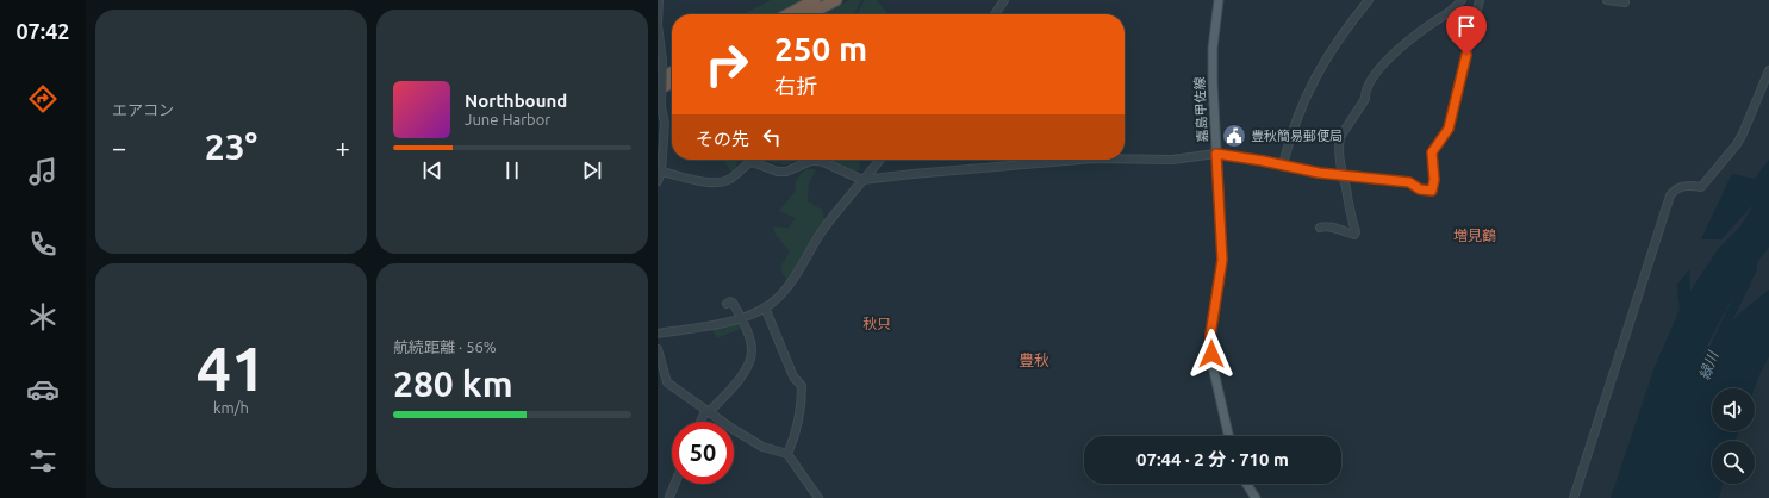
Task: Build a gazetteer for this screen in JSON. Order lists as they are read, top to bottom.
{
  "streets": {
    "main road": ["嘉島甲佐線"]
  },
  "districts": ["増見鶴", "秋只", "豊秋"],
  "water": ["緑川"],
  "places": {
    "public building": ["豊秋簡易郵便局"]
  },
  "page": {
    "tabs": "07:42",
    "tile": [
      "エアコン",
      ["41", "km/h"],
      ["航続距離 · 56%", "280 km"]
    ],
    "turn": ["250 m", "右折"],
    "song": ["Northbound", "June Harbor"],
    "then": "その先",
    "heat": ["−", "23°", "+"],
    "limit": "50",
    "trip": "07:44 · 2 分 · 710 m"
  }
}
